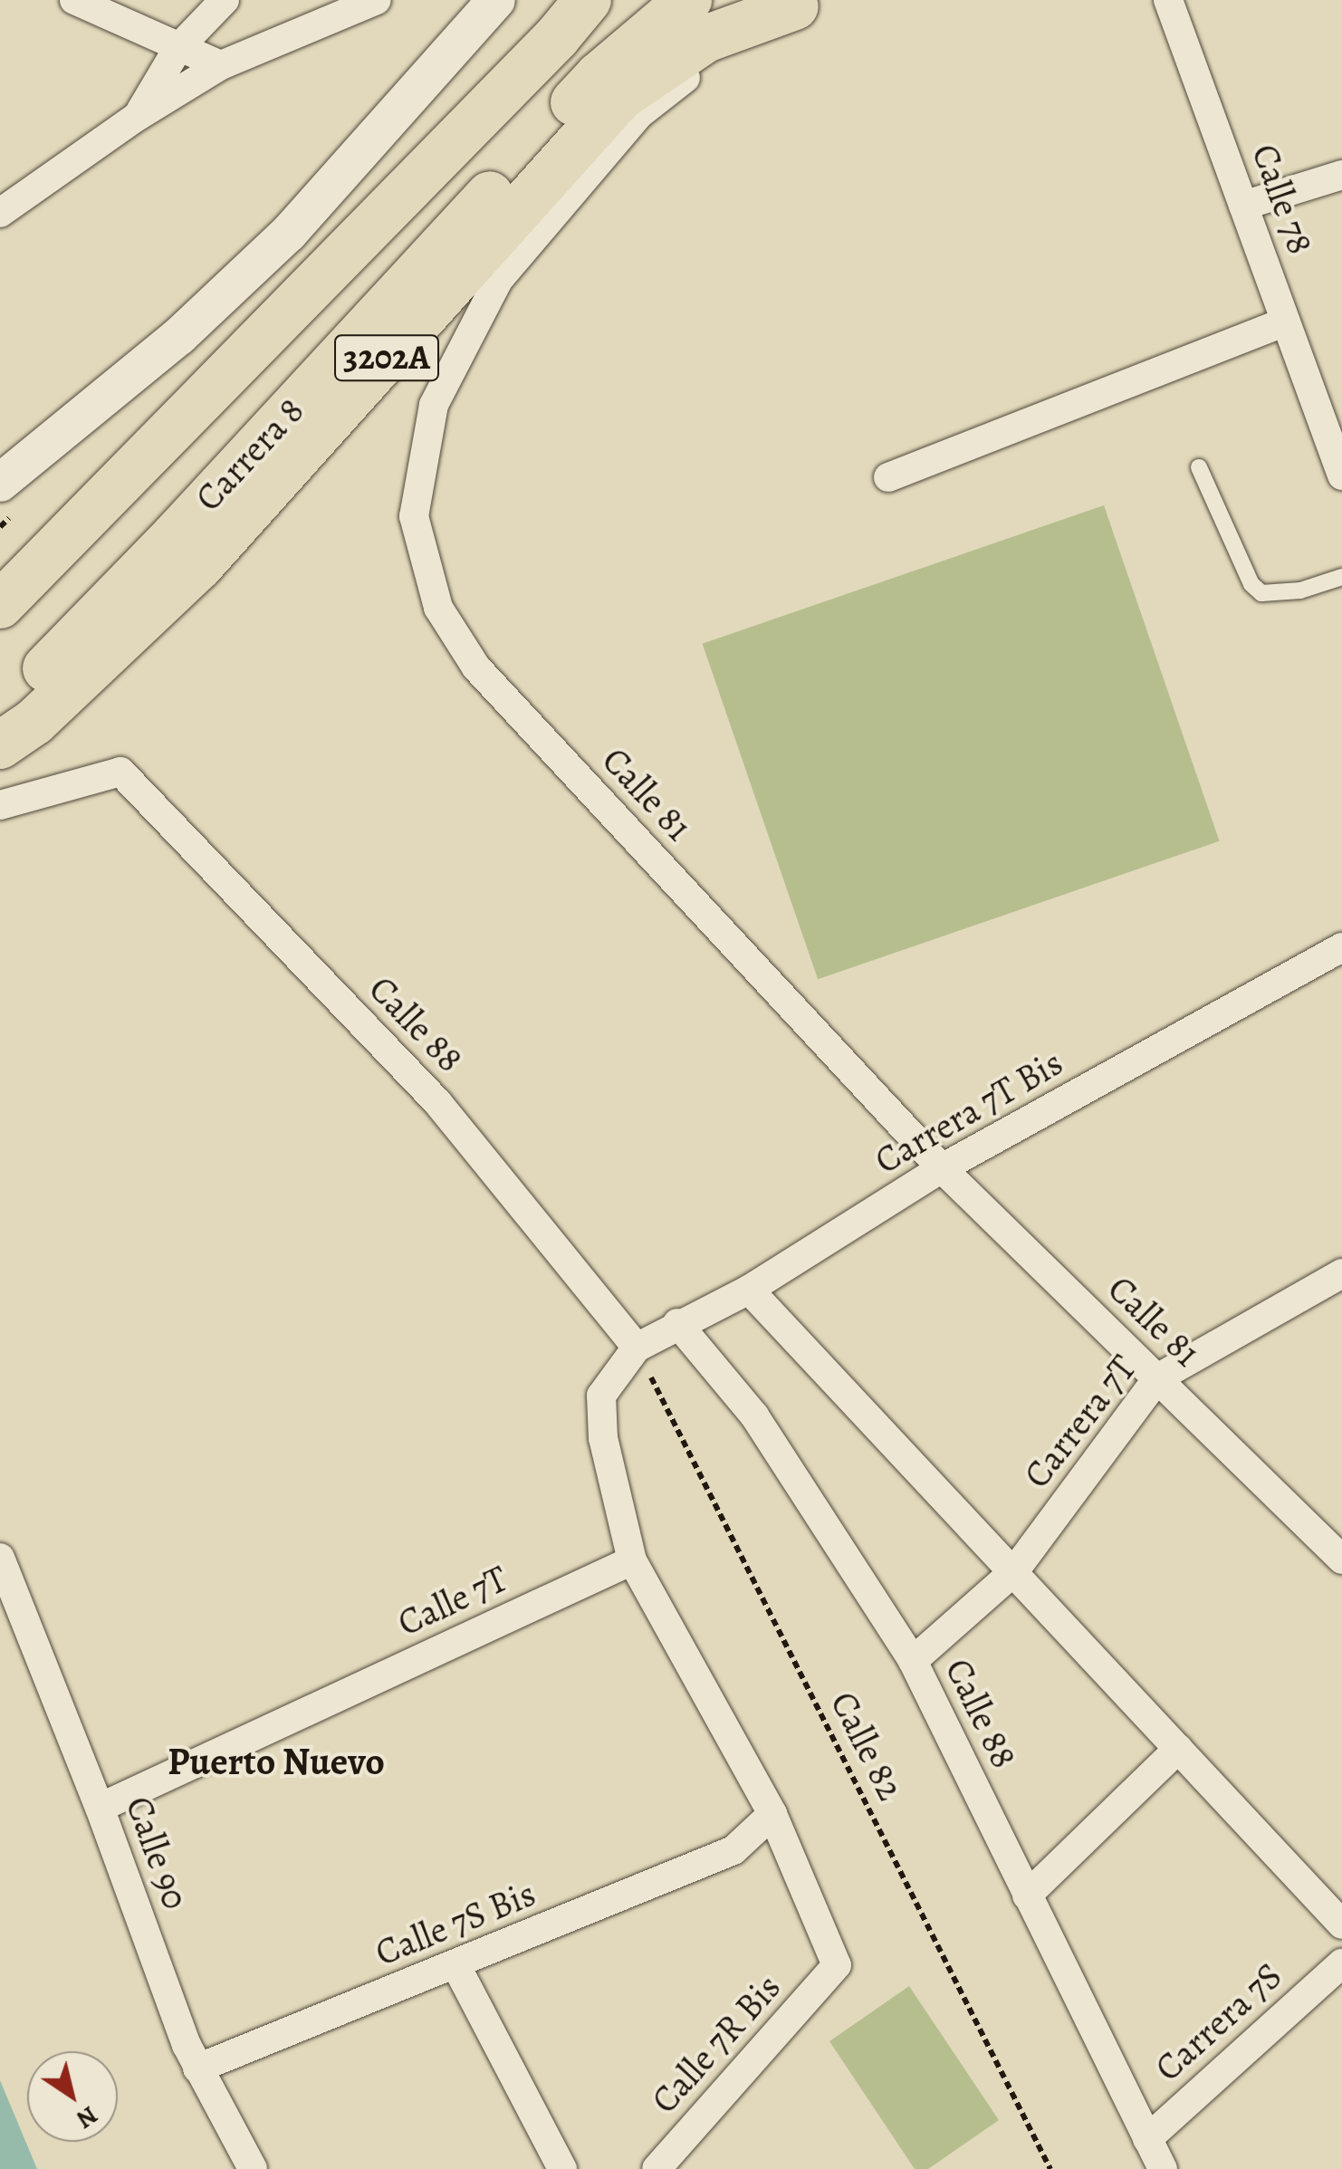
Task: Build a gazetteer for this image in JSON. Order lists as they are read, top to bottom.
{
  "streets": {
    "main road": ["3202A", "Carrera 8"],
    "street": [
      "Calle 78",
      "Calle 81",
      "Calle 88",
      "Carrera 7T Bis",
      "Carrera 7T",
      "Calle 7T",
      "Calle 90",
      "Calle 7S Bis",
      "Carrera 7S",
      "Calle 7R Bis"
    ],
    "path": ["Calle 82"]
  },
  "crossings": [
    ["3202A", "Calle 81"],
    ["Calle 81", "Carrera 7T Bis"],
    ["Calle 81", "Carrera 7T"],
    ["Calle 88", "Carrera 7T Bis"],
    ["Calle 88", "Carrera 7T"],
    ["Calle 88", "Calle 82"],
    ["Calle 88", "Carrera 7S"],
    ["Carrera 7T Bis", "Calle 82"],
    ["Calle 7T", "Calle 90"],
    ["Calle 90", "Calle 7S Bis"],
    ["Calle 7S Bis", "Calle 7R Bis"]
  ],
  "districts": ["Puerto Nuevo"],
  "north": "bottom right"
}
